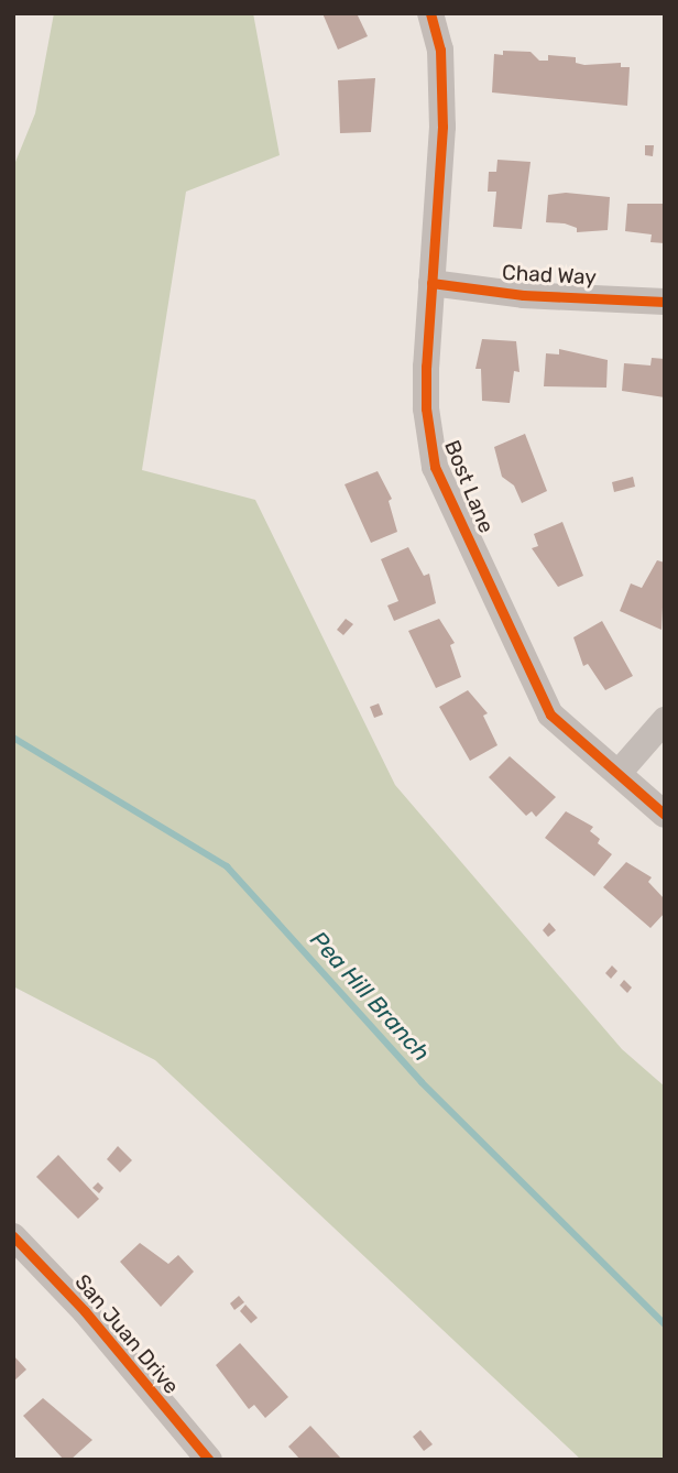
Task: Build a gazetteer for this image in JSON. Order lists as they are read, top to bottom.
{
  "streets": {
    "street": ["Chad Way", "Bost Lane", "San Juan Drive"]
  },
  "crossings": [
    ["Chad Way", "Bost Lane"]
  ],
  "water": ["Pea Hill Branch"]
}
